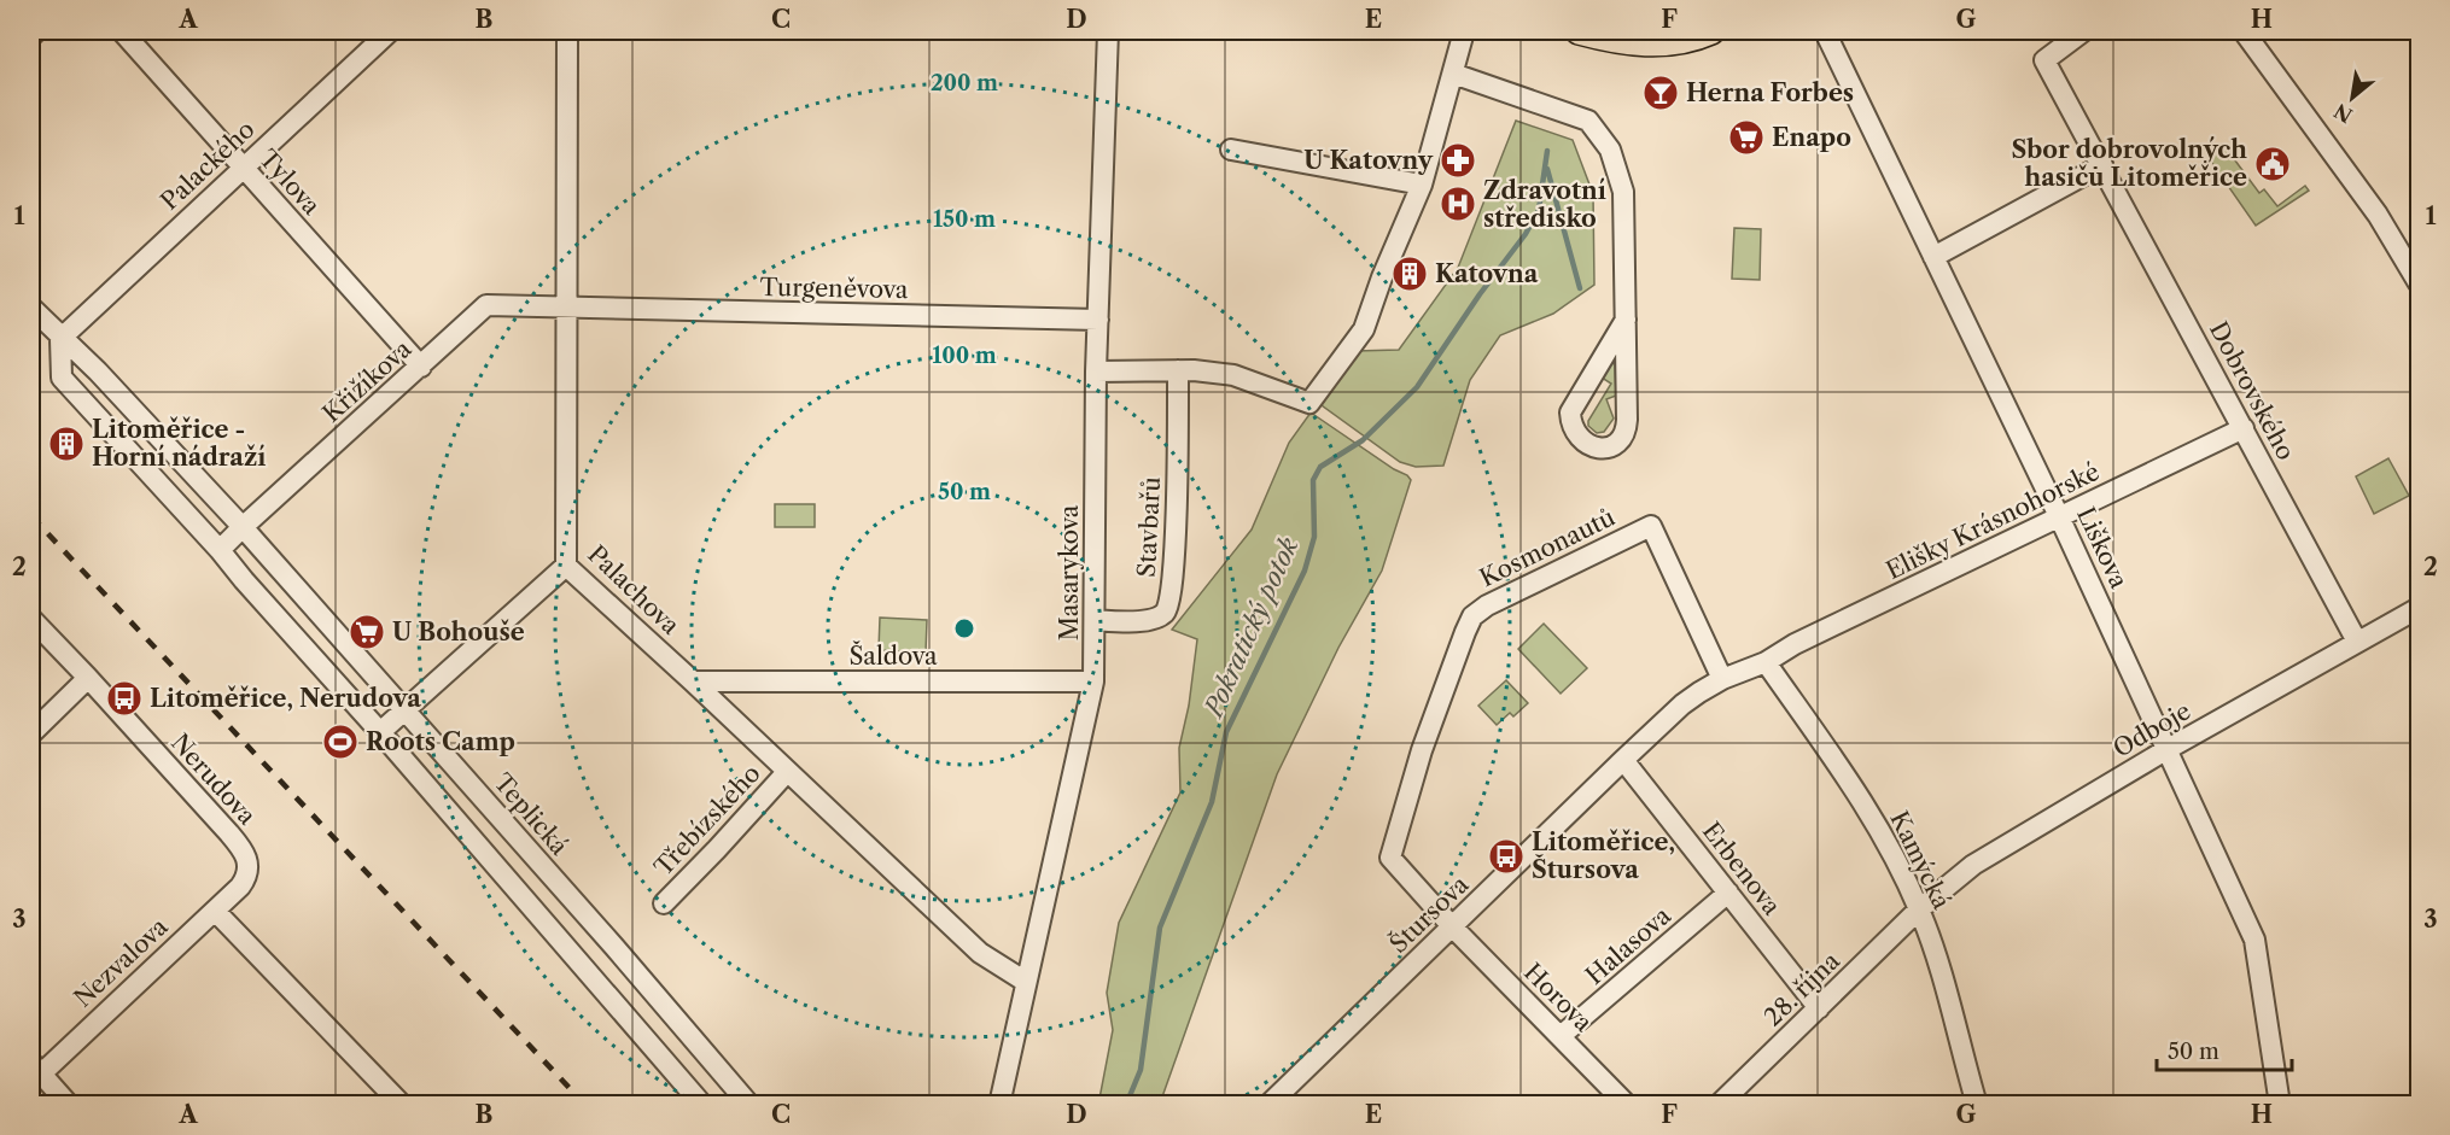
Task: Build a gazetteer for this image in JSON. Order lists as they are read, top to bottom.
{
  "streets": {
    "street": [
      "Palackého",
      "Tylova",
      "Turgeněvova",
      "Křižíkova",
      "Dobrovského",
      "Elišky Krásnohorské",
      "Stavbařů",
      "Kosmonautů",
      "Liškova",
      "Masarykova",
      "Palachova",
      "Šaldova",
      "Odboje",
      "Nerudova",
      "Teplická",
      "Třebízského",
      "Kamýcká",
      "Erbenova",
      "Štursova",
      "Halasova",
      "Nezvalova",
      "28. října",
      "Horova"
    ]
  },
  "crossings": [
    ["Palackého", "Tylova"],
    ["Palackého", "Teplická"],
    ["Tylova", "Křižíkova"],
    ["Turgeněvova", "Křižíkova"],
    ["Turgeněvova", "Masarykova"],
    ["Turgeněvova", "Palachova"],
    ["Křižíkova", "Palachova"],
    ["Křižíkova", "Teplická"],
    ["Dobrovského", "Elišky Krásnohorské"],
    ["Dobrovského", "Odboje"],
    ["Elišky Krásnohorské", "Liškova"],
    ["Elišky Krásnohorské", "Kamýcká"],
    ["Elišky Krásnohorské", "Štursova"],
    ["Stavbařů", "Masarykova"],
    ["Kosmonautů", "Štursova"],
    ["Kosmonautů", "Horova"],
    ["Liškova", "Odboje"],
    ["Masarykova", "Palachova"],
    ["Masarykova", "Šaldova"],
    ["Palachova", "Šaldova"],
    ["Palachova", "Třebízského"],
    ["Odboje", "Kamýcká"],
    ["Odboje", "28. října"],
    ["Nerudova", "Nezvalova"],
    ["Kamýcká", "Štursova"],
    ["Kamýcká", "28. října"],
    ["Erbenova", "Štursova"],
    ["Erbenova", "Halasova"],
    ["Erbenova", "28. října"],
    ["Štursova", "Horova"],
    ["Halasova", "Horova"]
  ],
  "water": ["Pokratický potok"],
  "places": {
    "bar": ["Herna Forbes"],
    "supermarket": ["Enapo", "U Bohouše"],
    "pharmacy": ["U Katovny"],
    "public building": ["Sbor dobrovolných hasičů Litoměřice"],
    "hospital": ["Zdravotní středisko"],
    "building": ["Katovna", "Litoměřice - Horní nádraží"],
    "bus stop": ["Litoměřice, Nerudova", "Litoměřice, Štursova"],
    "sports": ["Roots Camp"]
  },
  "scale_bar": "50 m",
  "north": "bottom left",
  "grid": {
    "columns": [
      "A",
      "B",
      "C",
      "D",
      "E",
      "F",
      "G",
      "H"
    ],
    "rows": ["1", "2", "3"]
  },
  "rings": [
    "200 m",
    "150 m",
    "100 m",
    "50 m"
  ]
}
